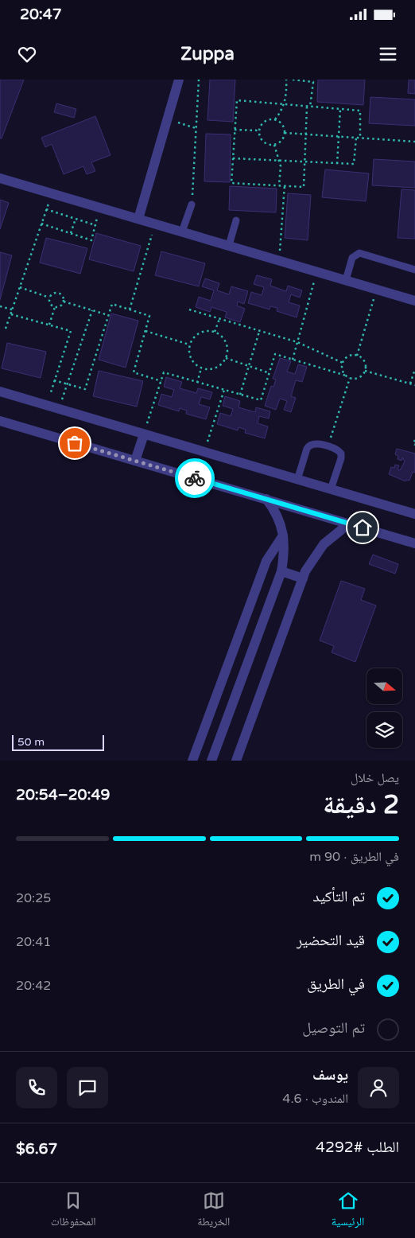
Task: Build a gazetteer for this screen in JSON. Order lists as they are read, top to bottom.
{
  "scale_bar": "50 m",
  "north": "right",
  "page": {
    "status": "20:47",
    "header": "Zuppa",
    "scale": "50 m",
    "heading": ["2 دقيقة", "يصل خلال", "20:49–20:54"],
    "panel": [
      "يوسف",
      "المندوب · 4.6",
      "الطلب #4292",
      "$6.67"
    ],
    "bar": "في الطريق · 90 m",
    "list": [
      ["تم التأكيد", "20:25"],
      ["قيد التحضير", "20:41"],
      ["في الطريق", "20:42"],
      "تم التوصيل"
    ],
    "tabs": ["الرئيسية", "الخريطة", "المحفوظات"]
  }
}
